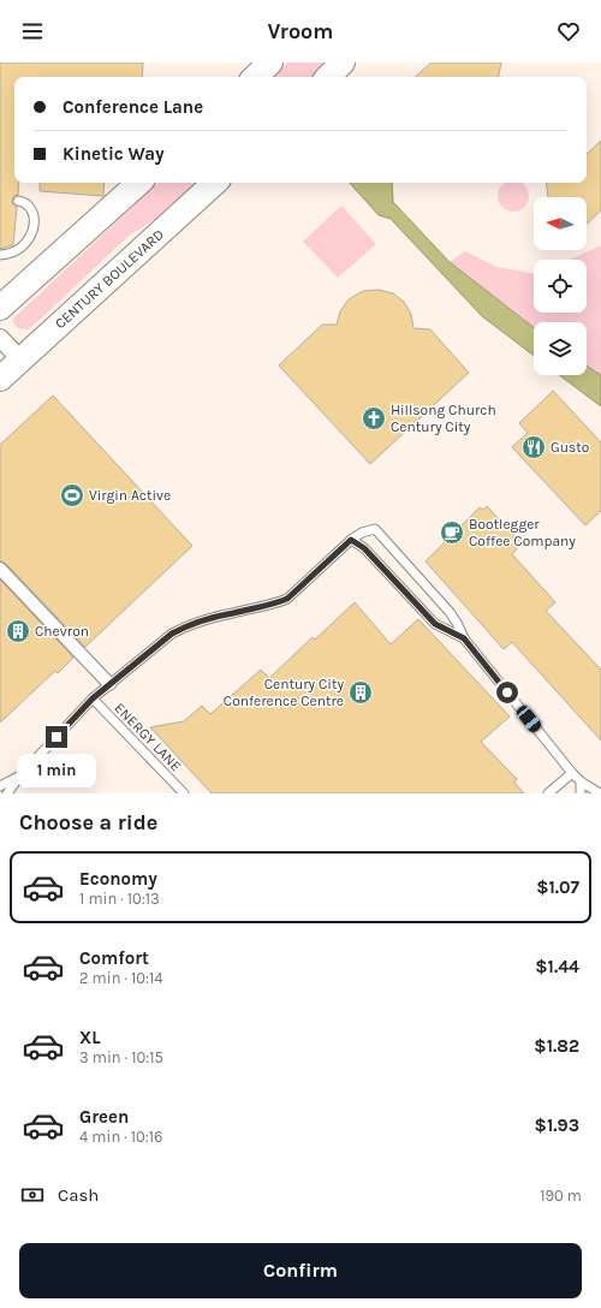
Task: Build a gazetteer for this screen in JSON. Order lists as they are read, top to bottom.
{
  "streets": {
    "main road": ["CENTURY BOULEVARD"],
    "lane": ["ENERGY LANE"]
  },
  "places": {
    "church": ["Hillsong Church Century City"],
    "restaurant": ["Gusto"],
    "sports": ["Virgin Active"],
    "cafe": ["Bootlegger Coffee Company"],
    "building": ["Chevron", "Century City Conference Centre"]
  },
  "north": "left",
  "page": {
    "header": "Vroom",
    "banner": ["Conference Lane", "Kinetic Way"],
    "bubble": "1 min",
    "heading": "Choose a ride",
    "list": [
      {
        "name": "Economy",
        "note": "1 min · 10:13",
        "value": "$1.07"
      },
      {
        "name": "Comfort",
        "note": "2 min · 10:14",
        "value": "$1.44"
      },
      {
        "name": "XL",
        "note": "3 min · 10:15",
        "value": "$1.82"
      },
      {
        "name": "Green",
        "note": "4 min · 10:16",
        "value": "$1.93"
      }
    ],
    "pay": ["Cash", "190 m"],
    "buttons": "Confirm"
  }
}
